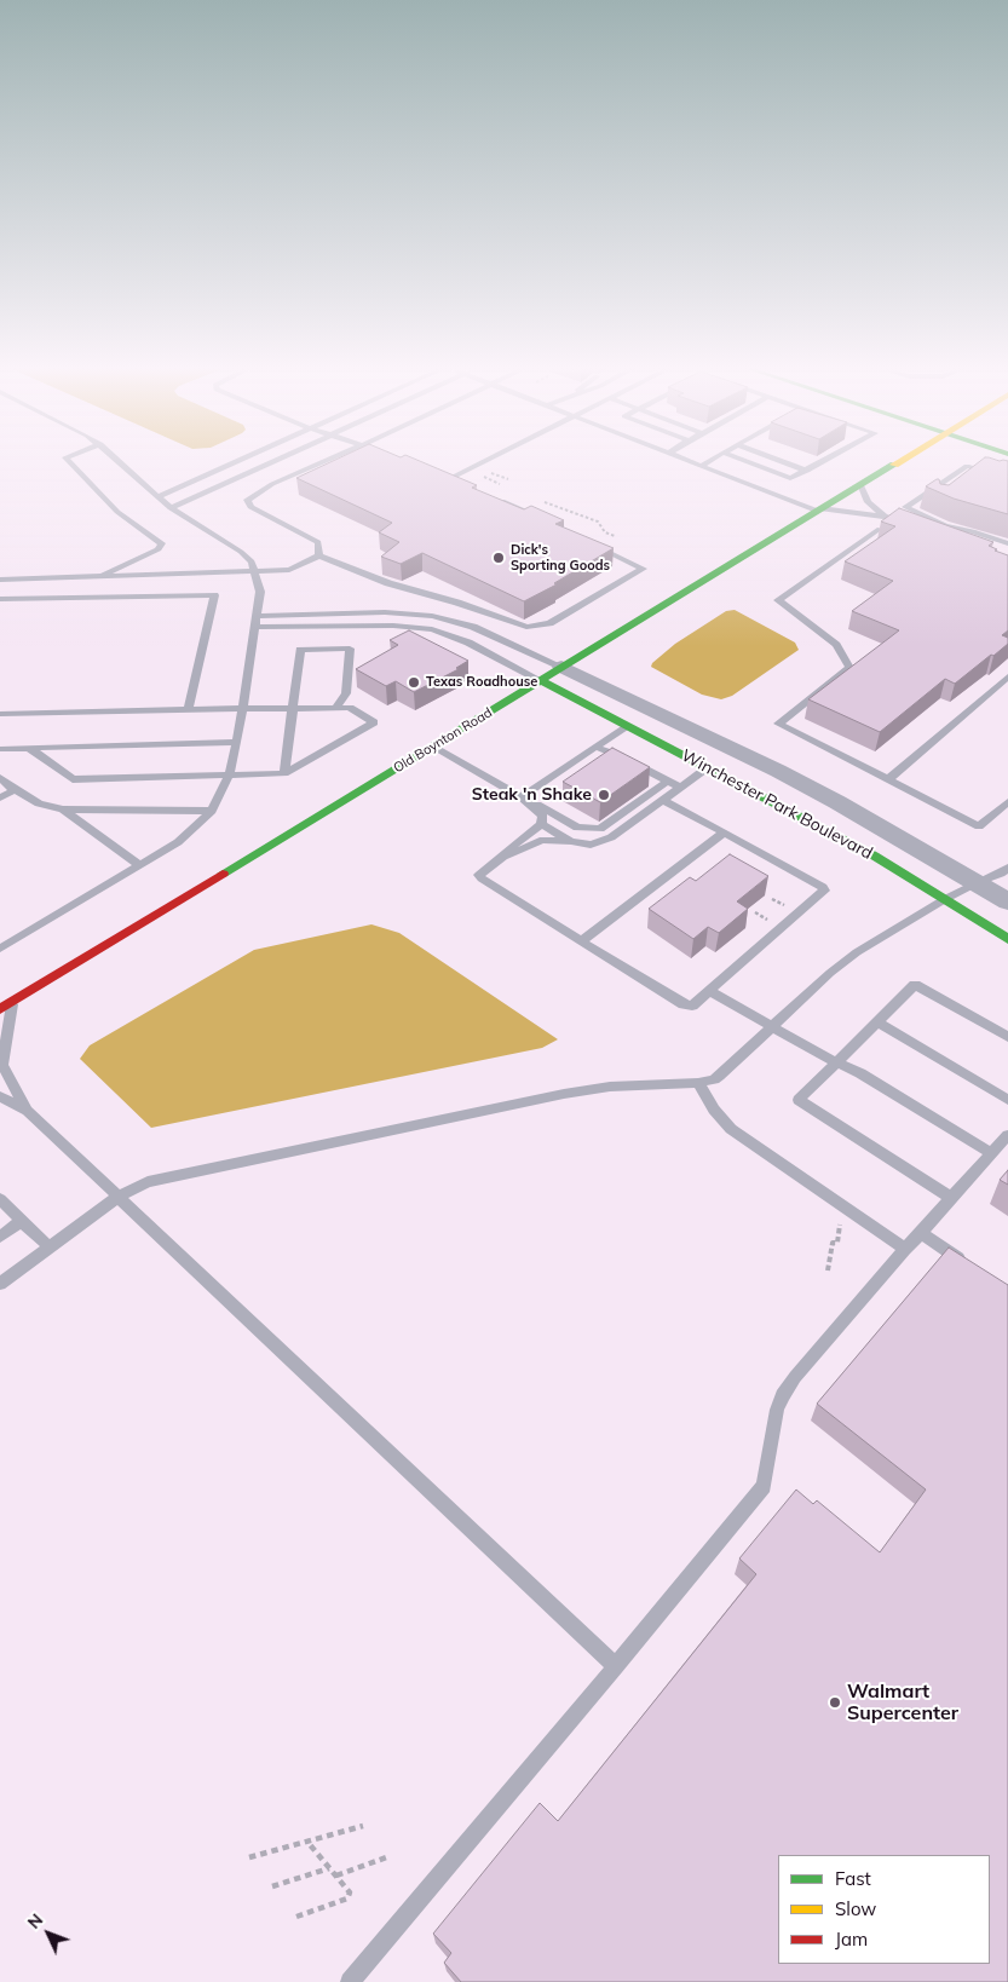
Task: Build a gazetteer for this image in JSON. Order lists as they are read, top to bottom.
{
  "streets": {
    "street": ["Old Boynton Road", "Winchester Park Boulevard"]
  },
  "crossings": [
    ["Old Boynton Road", "Winchester Park Boulevard"]
  ],
  "places": [
    "Dick's Sporting Goods",
    "Texas Roadhouse",
    "Steak 'n Shake",
    "Walmart Supercenter"
  ],
  "legend": ["Fast", "Slow", "Jam"],
  "north": "top left"
}
